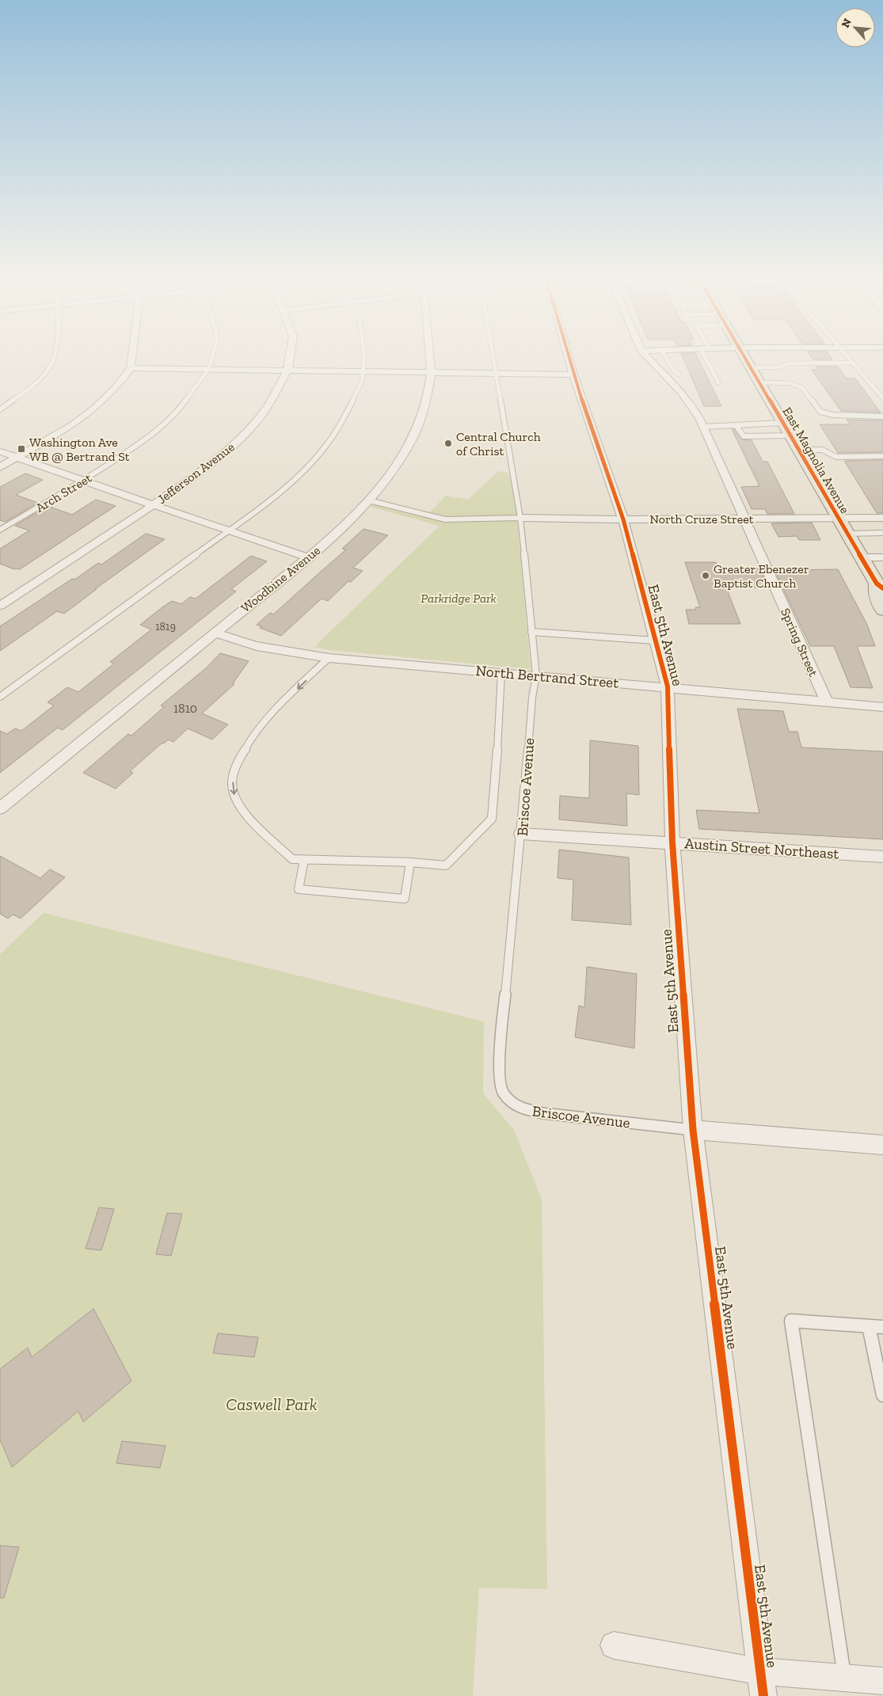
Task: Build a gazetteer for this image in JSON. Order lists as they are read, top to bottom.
{
  "streets": {
    "main road": ["East Magnolia Avenue"],
    "street": [
      "Jefferson Avenue",
      "North Cruze Street",
      "Woodbine Avenue",
      "East 5th Avenue",
      "Spring Street",
      "North Bertrand Street",
      "Austin Street Northeast"
    ],
    "lane": ["Arch Street", "Briscoe Avenue"]
  },
  "crossings": [
    ["East Magnolia Avenue", "North Cruze Street"],
    ["North Cruze Street", "East 5th Avenue"],
    ["North Cruze Street", "Spring Street"],
    ["North Cruze Street", "Briscoe Avenue"],
    ["Woodbine Avenue", "North Bertrand Street"],
    ["East 5th Avenue", "North Bertrand Street"],
    ["East 5th Avenue", "Briscoe Avenue"],
    ["East 5th Avenue", "Austin Street Northeast"],
    ["Spring Street", "North Bertrand Street"],
    ["North Bertrand Street", "Briscoe Avenue"],
    ["Briscoe Avenue", "Austin Street Northeast"]
  ],
  "parks": ["Parkridge Park", "Caswell Park"],
  "places": {
    "other": ["Central Church of Christ", "Greater Ebenezer Baptist Church"],
    "transit": ["Washington Ave WB @ Bertrand St"]
  },
  "house_numbers": ["1819", "1810"],
  "north": "top left"
}
